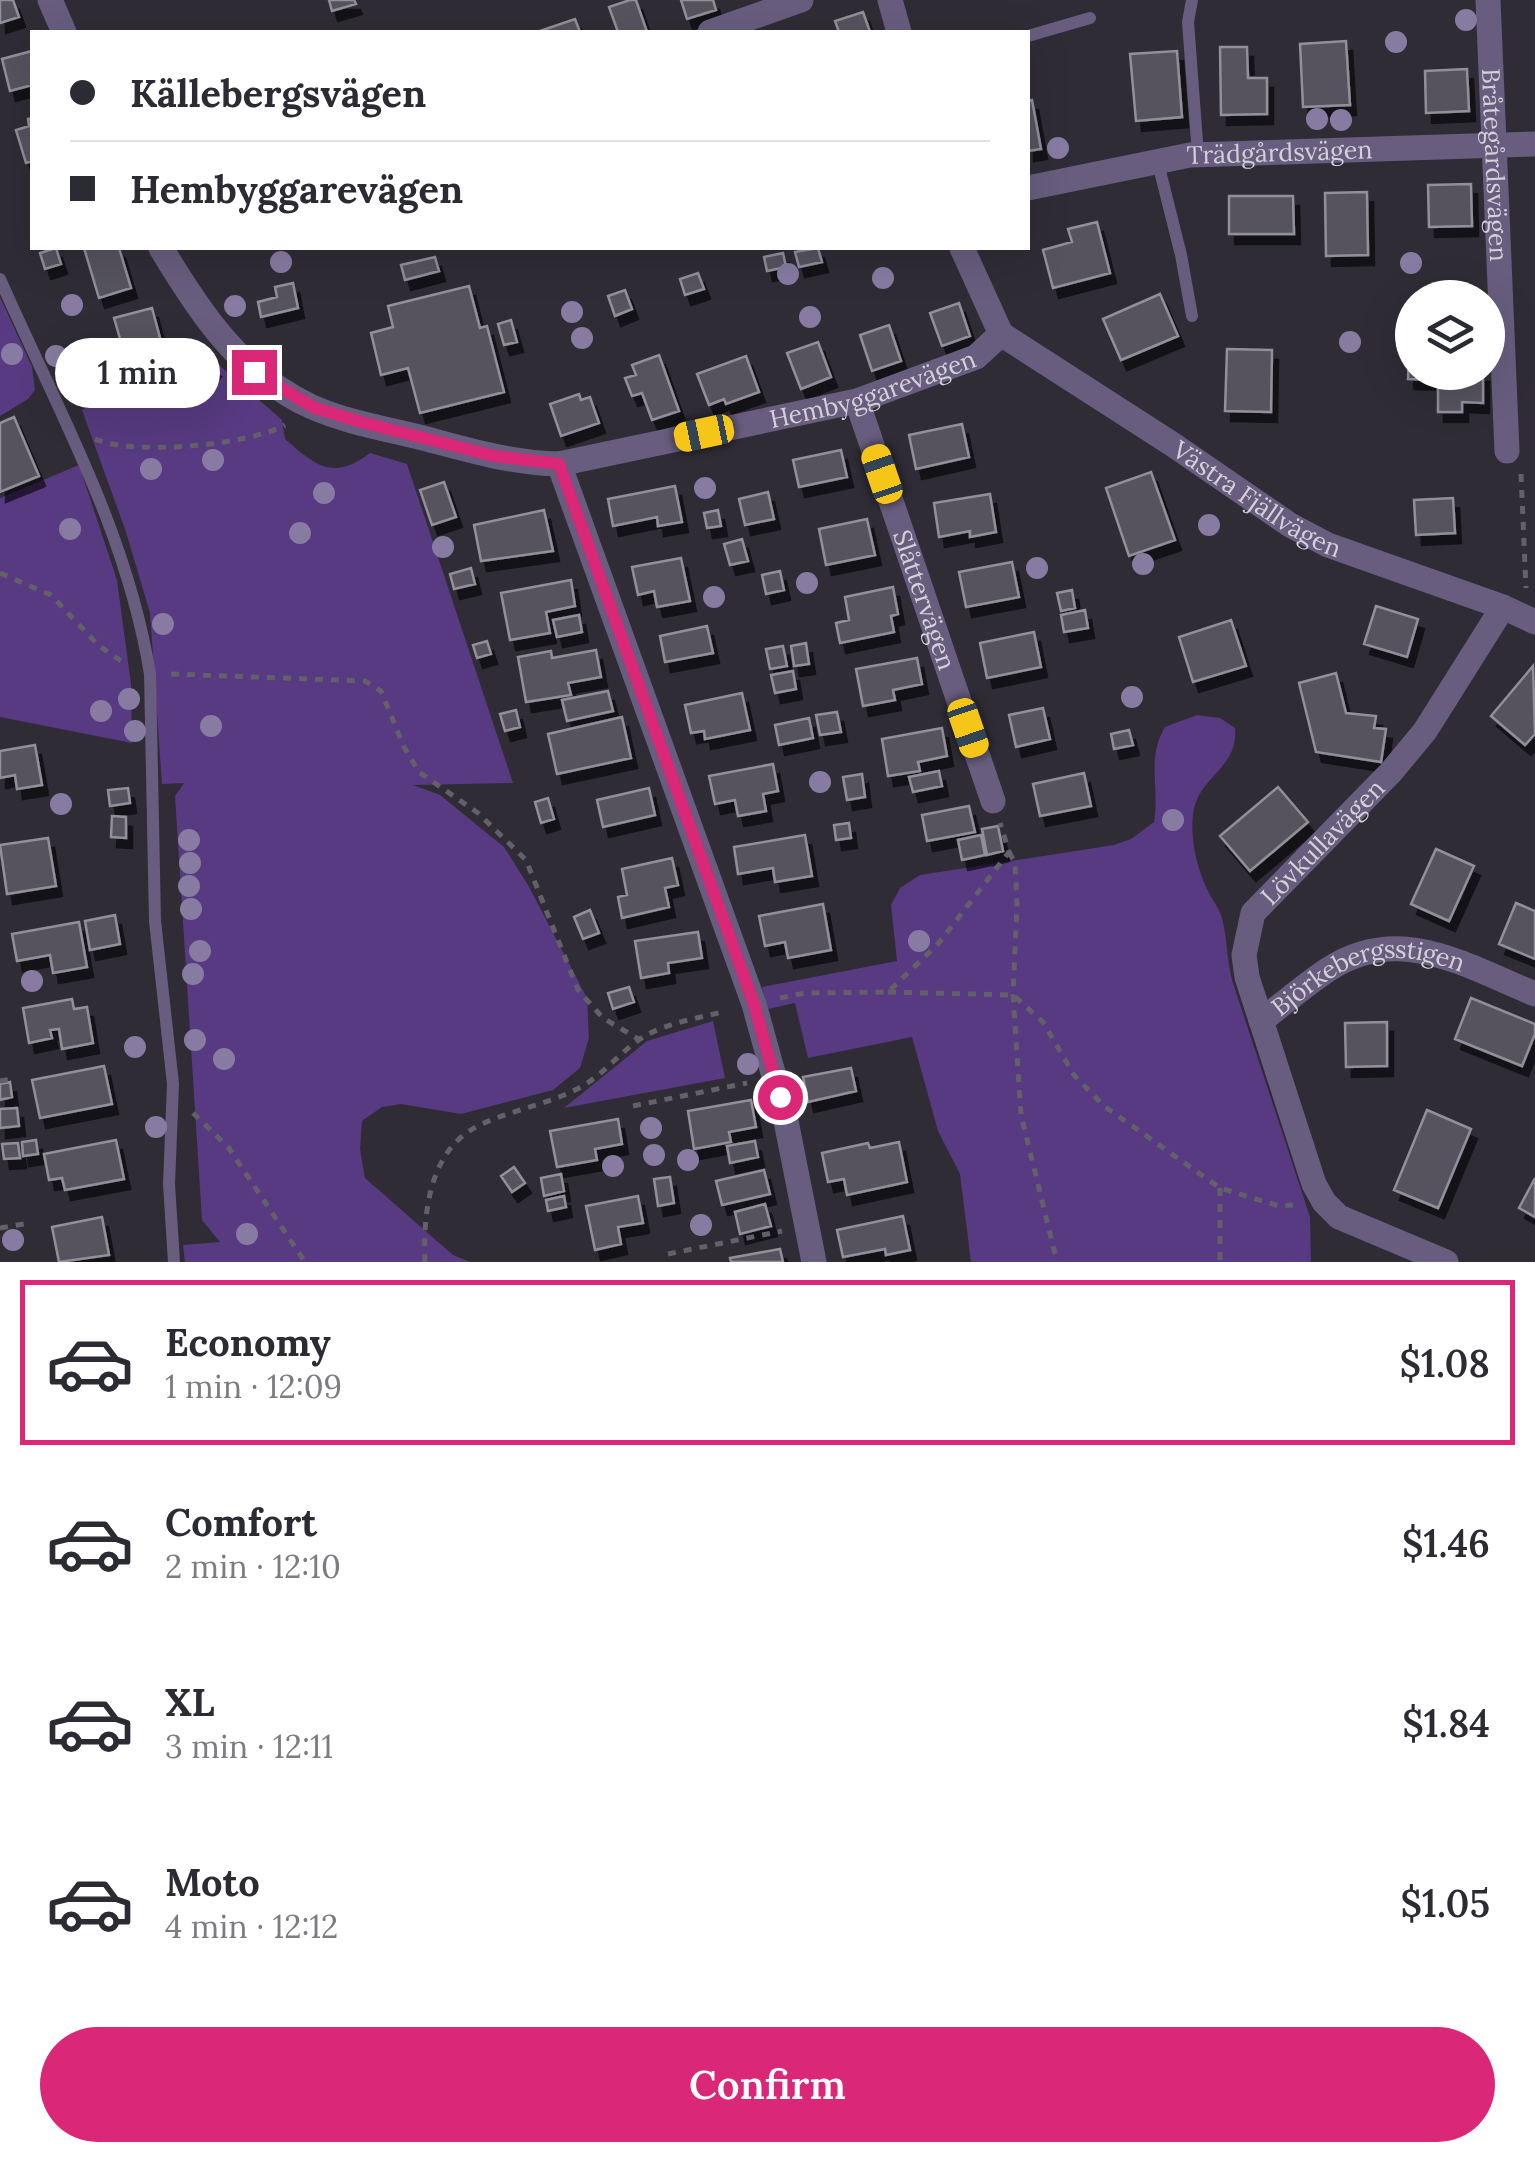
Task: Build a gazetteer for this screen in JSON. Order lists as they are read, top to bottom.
{
  "streets": {
    "street": [
      "Trädgårdsvägen",
      "Bråtegårdsvägen",
      "Hembyggarevägen",
      "Västra Fjällvägen",
      "Slåttervägen",
      "Lövkullavägen",
      "Björkebergsstigen"
    ]
  },
  "crossings": [
    ["Trädgårdsvägen", "Bråtegårdsvägen"],
    ["Hembyggarevägen", "Västra Fjällvägen"],
    ["Hembyggarevägen", "Slåttervägen"],
    ["Västra Fjällvägen", "Lövkullavägen"],
    ["Lövkullavägen", "Björkebergsstigen"]
  ],
  "page": {
    "banner": ["Källebergsvägen", "Hembyggarevägen"],
    "bubble": "1 min",
    "list": [
      {
        "name": "Economy",
        "note": "1 min · 12:09",
        "value": "$1.08"
      },
      {
        "name": "Comfort",
        "note": "2 min · 12:10",
        "value": "$1.46"
      },
      {
        "name": "XL",
        "note": "3 min · 12:11",
        "value": "$1.84"
      },
      {
        "name": "Moto",
        "note": "4 min · 12:12",
        "value": "$1.05"
      }
    ],
    "buttons": "Confirm"
  }
}
